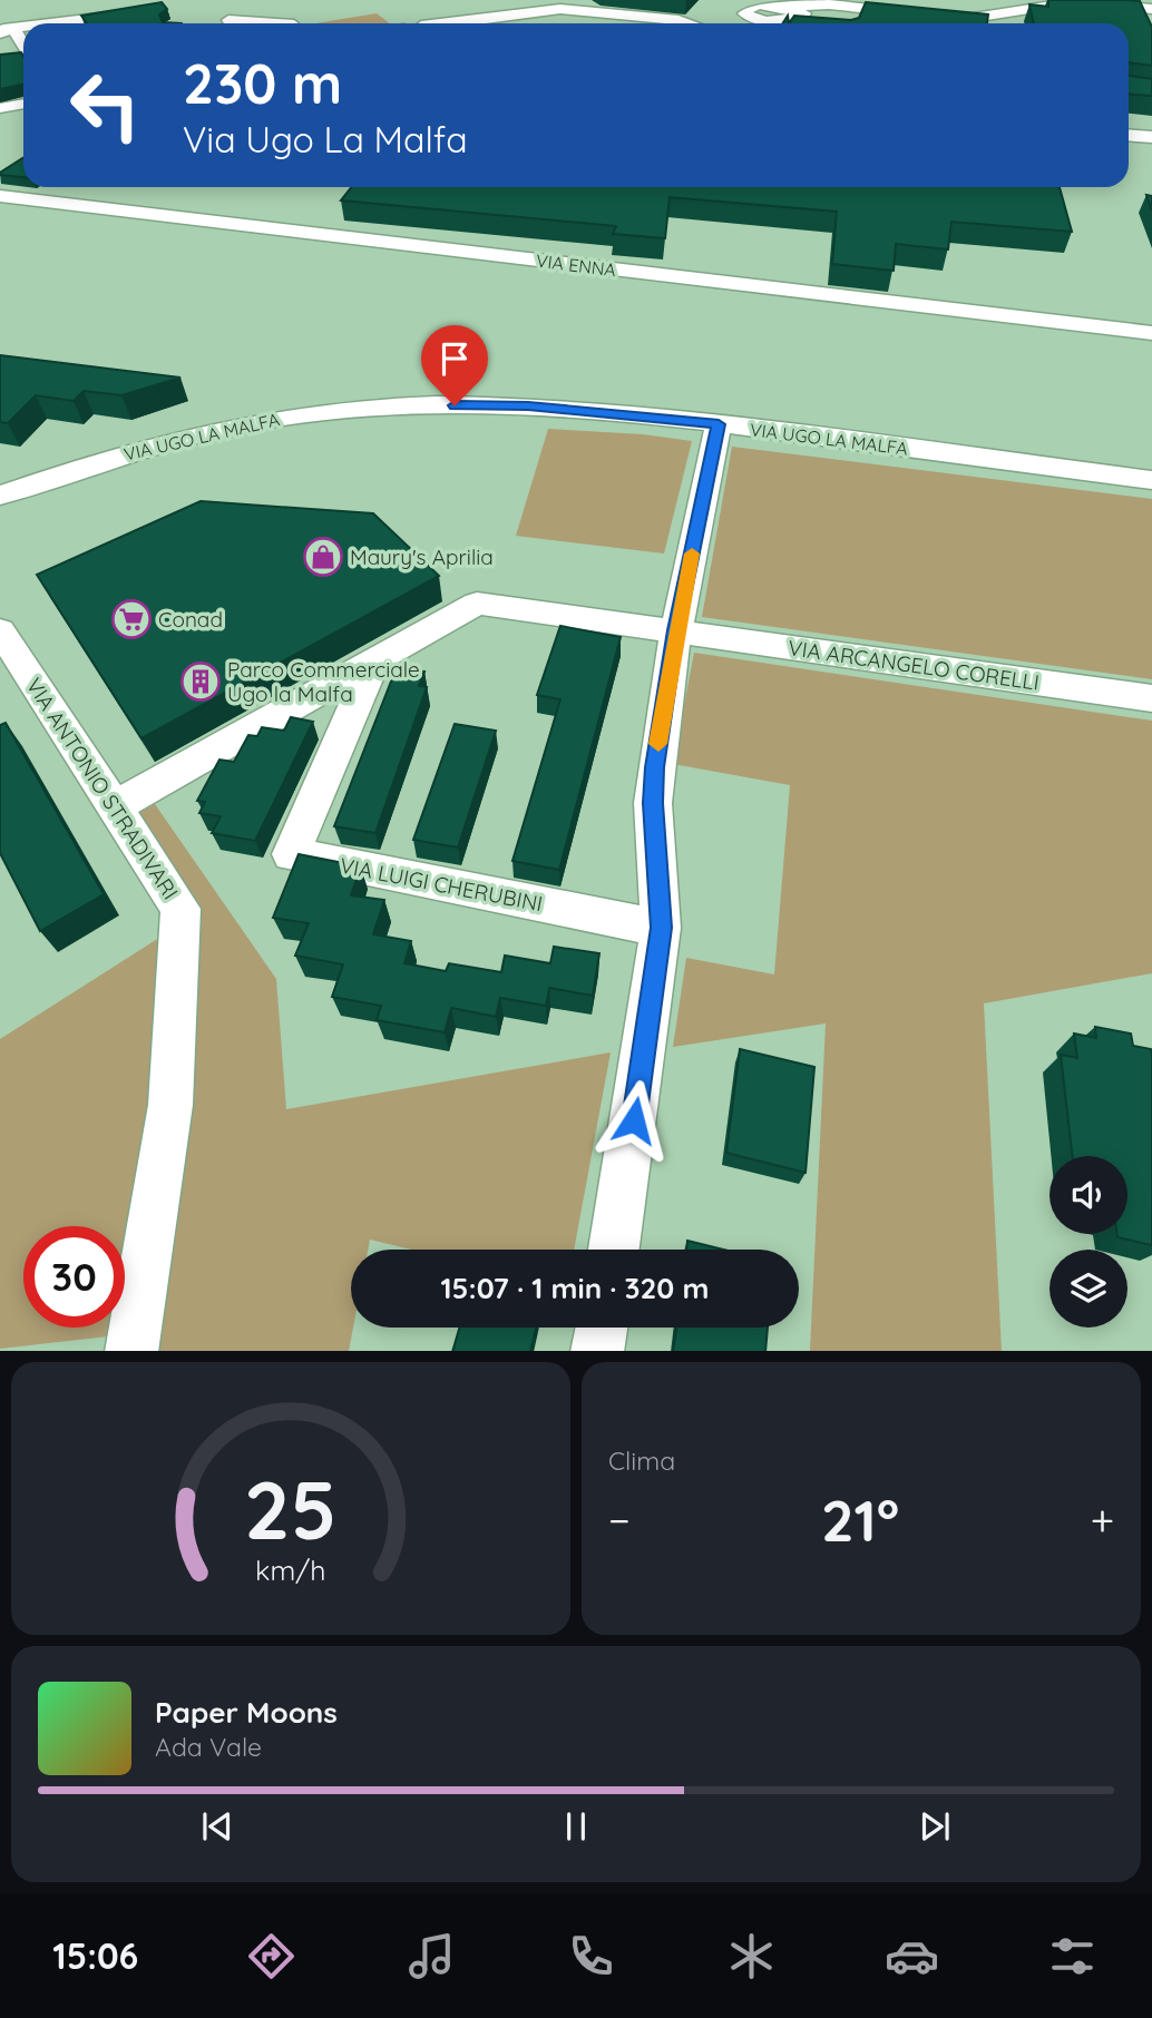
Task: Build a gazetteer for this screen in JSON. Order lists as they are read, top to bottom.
{
  "streets": {
    "street": [
      "VIA ENNA",
      "VIA UGO LA MALFA",
      "VIA ARCANGELO CORELLI",
      "VIA ANTONIO STRADIVARI",
      "VIA LUIGI CHERUBINI"
    ]
  },
  "places": {
    "shop": ["Maury's Aprilia"],
    "supermarket": ["Conad"],
    "building": ["Parco Commerciale Ugo la Malfa"]
  },
  "page": {
    "turn": ["230 m", "Via Ugo La Malfa"],
    "limit": "30",
    "trip": "15:07 · 1 min · 320 m",
    "tile": "Clima",
    "heat": ["−", "21°", "+"],
    "song": ["Paper Moons", "Ada Vale"],
    "tabs": "15:06",
    "gauge": ["25", "km/h"]
  }
}
